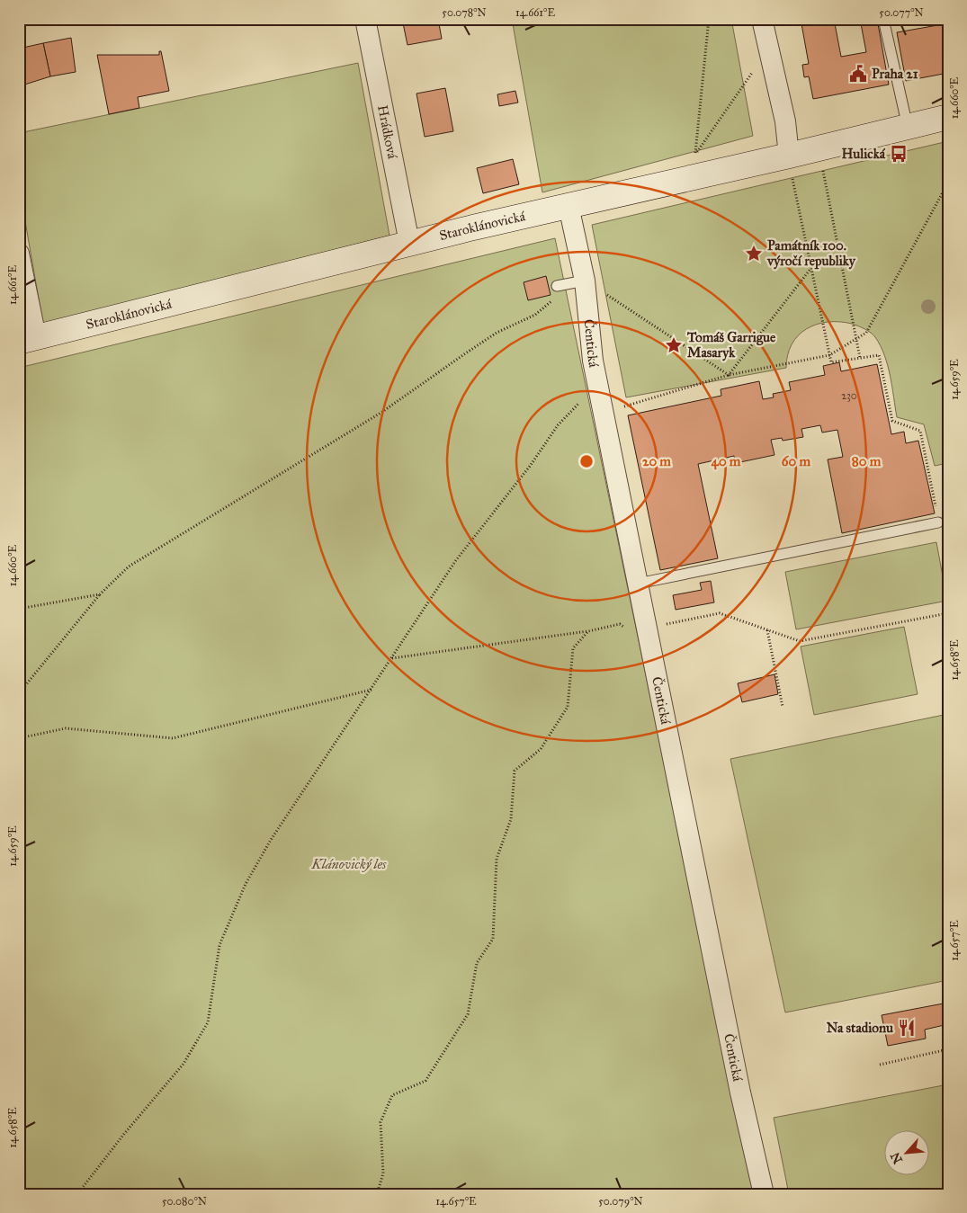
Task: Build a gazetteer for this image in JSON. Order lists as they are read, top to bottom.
{
  "streets": {
    "street": ["Hrádková", "Staroklánovická", "Čentická"]
  },
  "crossings": [
    ["Hrádková", "Staroklánovická"],
    ["Staroklánovická", "Čentická"]
  ],
  "parks": ["Klánovický les"],
  "places": {
    "public building": ["Praha 21"],
    "bus stop": ["Hulická"],
    "place": ["Památník 100. výročí republiky", "Tomáš Garrigue Masaryk"],
    "restaurant": ["Na stadionu"]
  },
  "house_numbers": ["230"],
  "north": "bottom left",
  "coordinates": [
    "50.078°N",
    "14.661°E",
    "50.077°N",
    "14.660°E",
    "14.659°E",
    "14.658°E",
    "14.657°E",
    "50.080°N",
    "50.079°N"
  ],
  "rings": [
    "20 m",
    "40 m",
    "60 m",
    "80 m"
  ]
}
